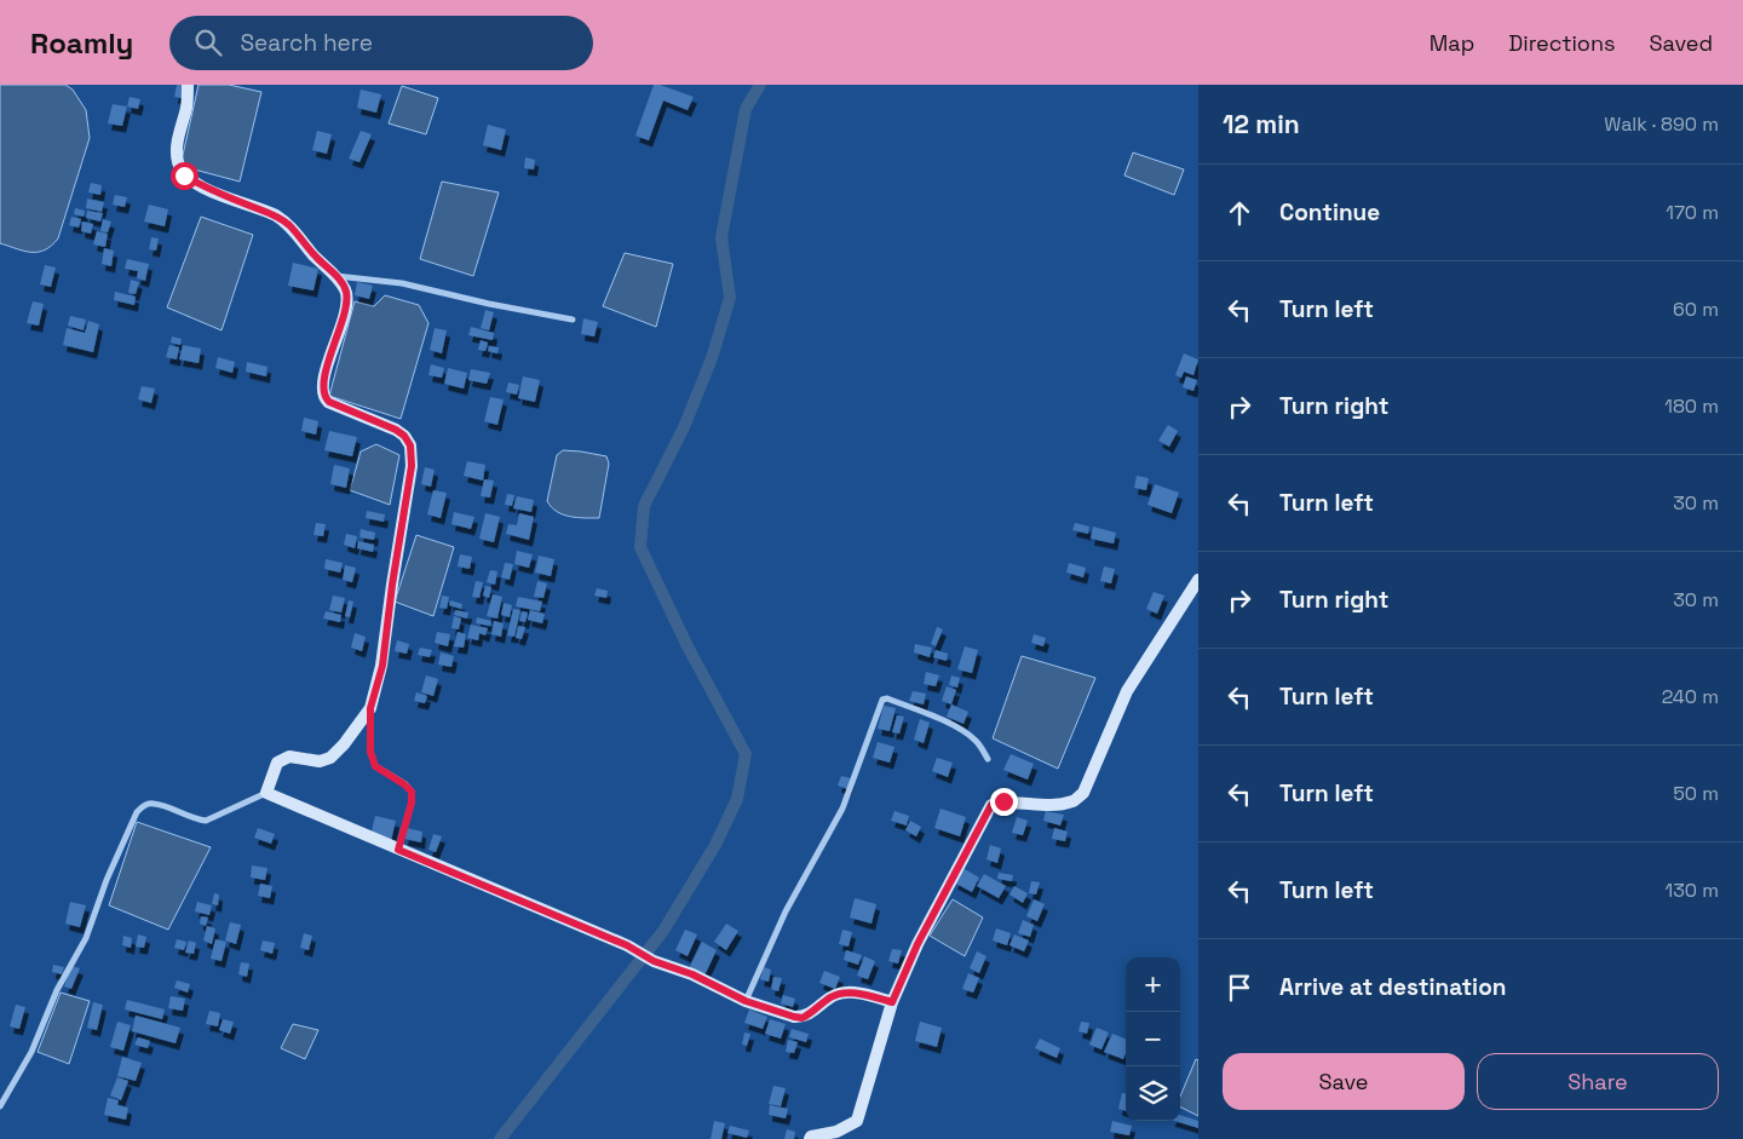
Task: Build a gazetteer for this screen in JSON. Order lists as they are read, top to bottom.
{
  "page": {
    "header": "Roamly",
    "search": "Search here",
    "nav": ["Map", "Directions", "Saved"],
    "heading": ["12 min", "Walk · 890 m"],
    "list": [
      ["Continue", "170 m"],
      ["Turn left", "60 m"],
      ["Turn right", "180 m"],
      ["Turn left", "30 m"],
      ["Turn right", "30 m"],
      ["Turn left", "240 m"],
      ["Turn left", "50 m"],
      ["Turn left", "130 m"],
      "Arrive at destination"
    ],
    "map_buttons": ["+", "−"],
    "buttons": ["Save", "Share"]
  }
}
